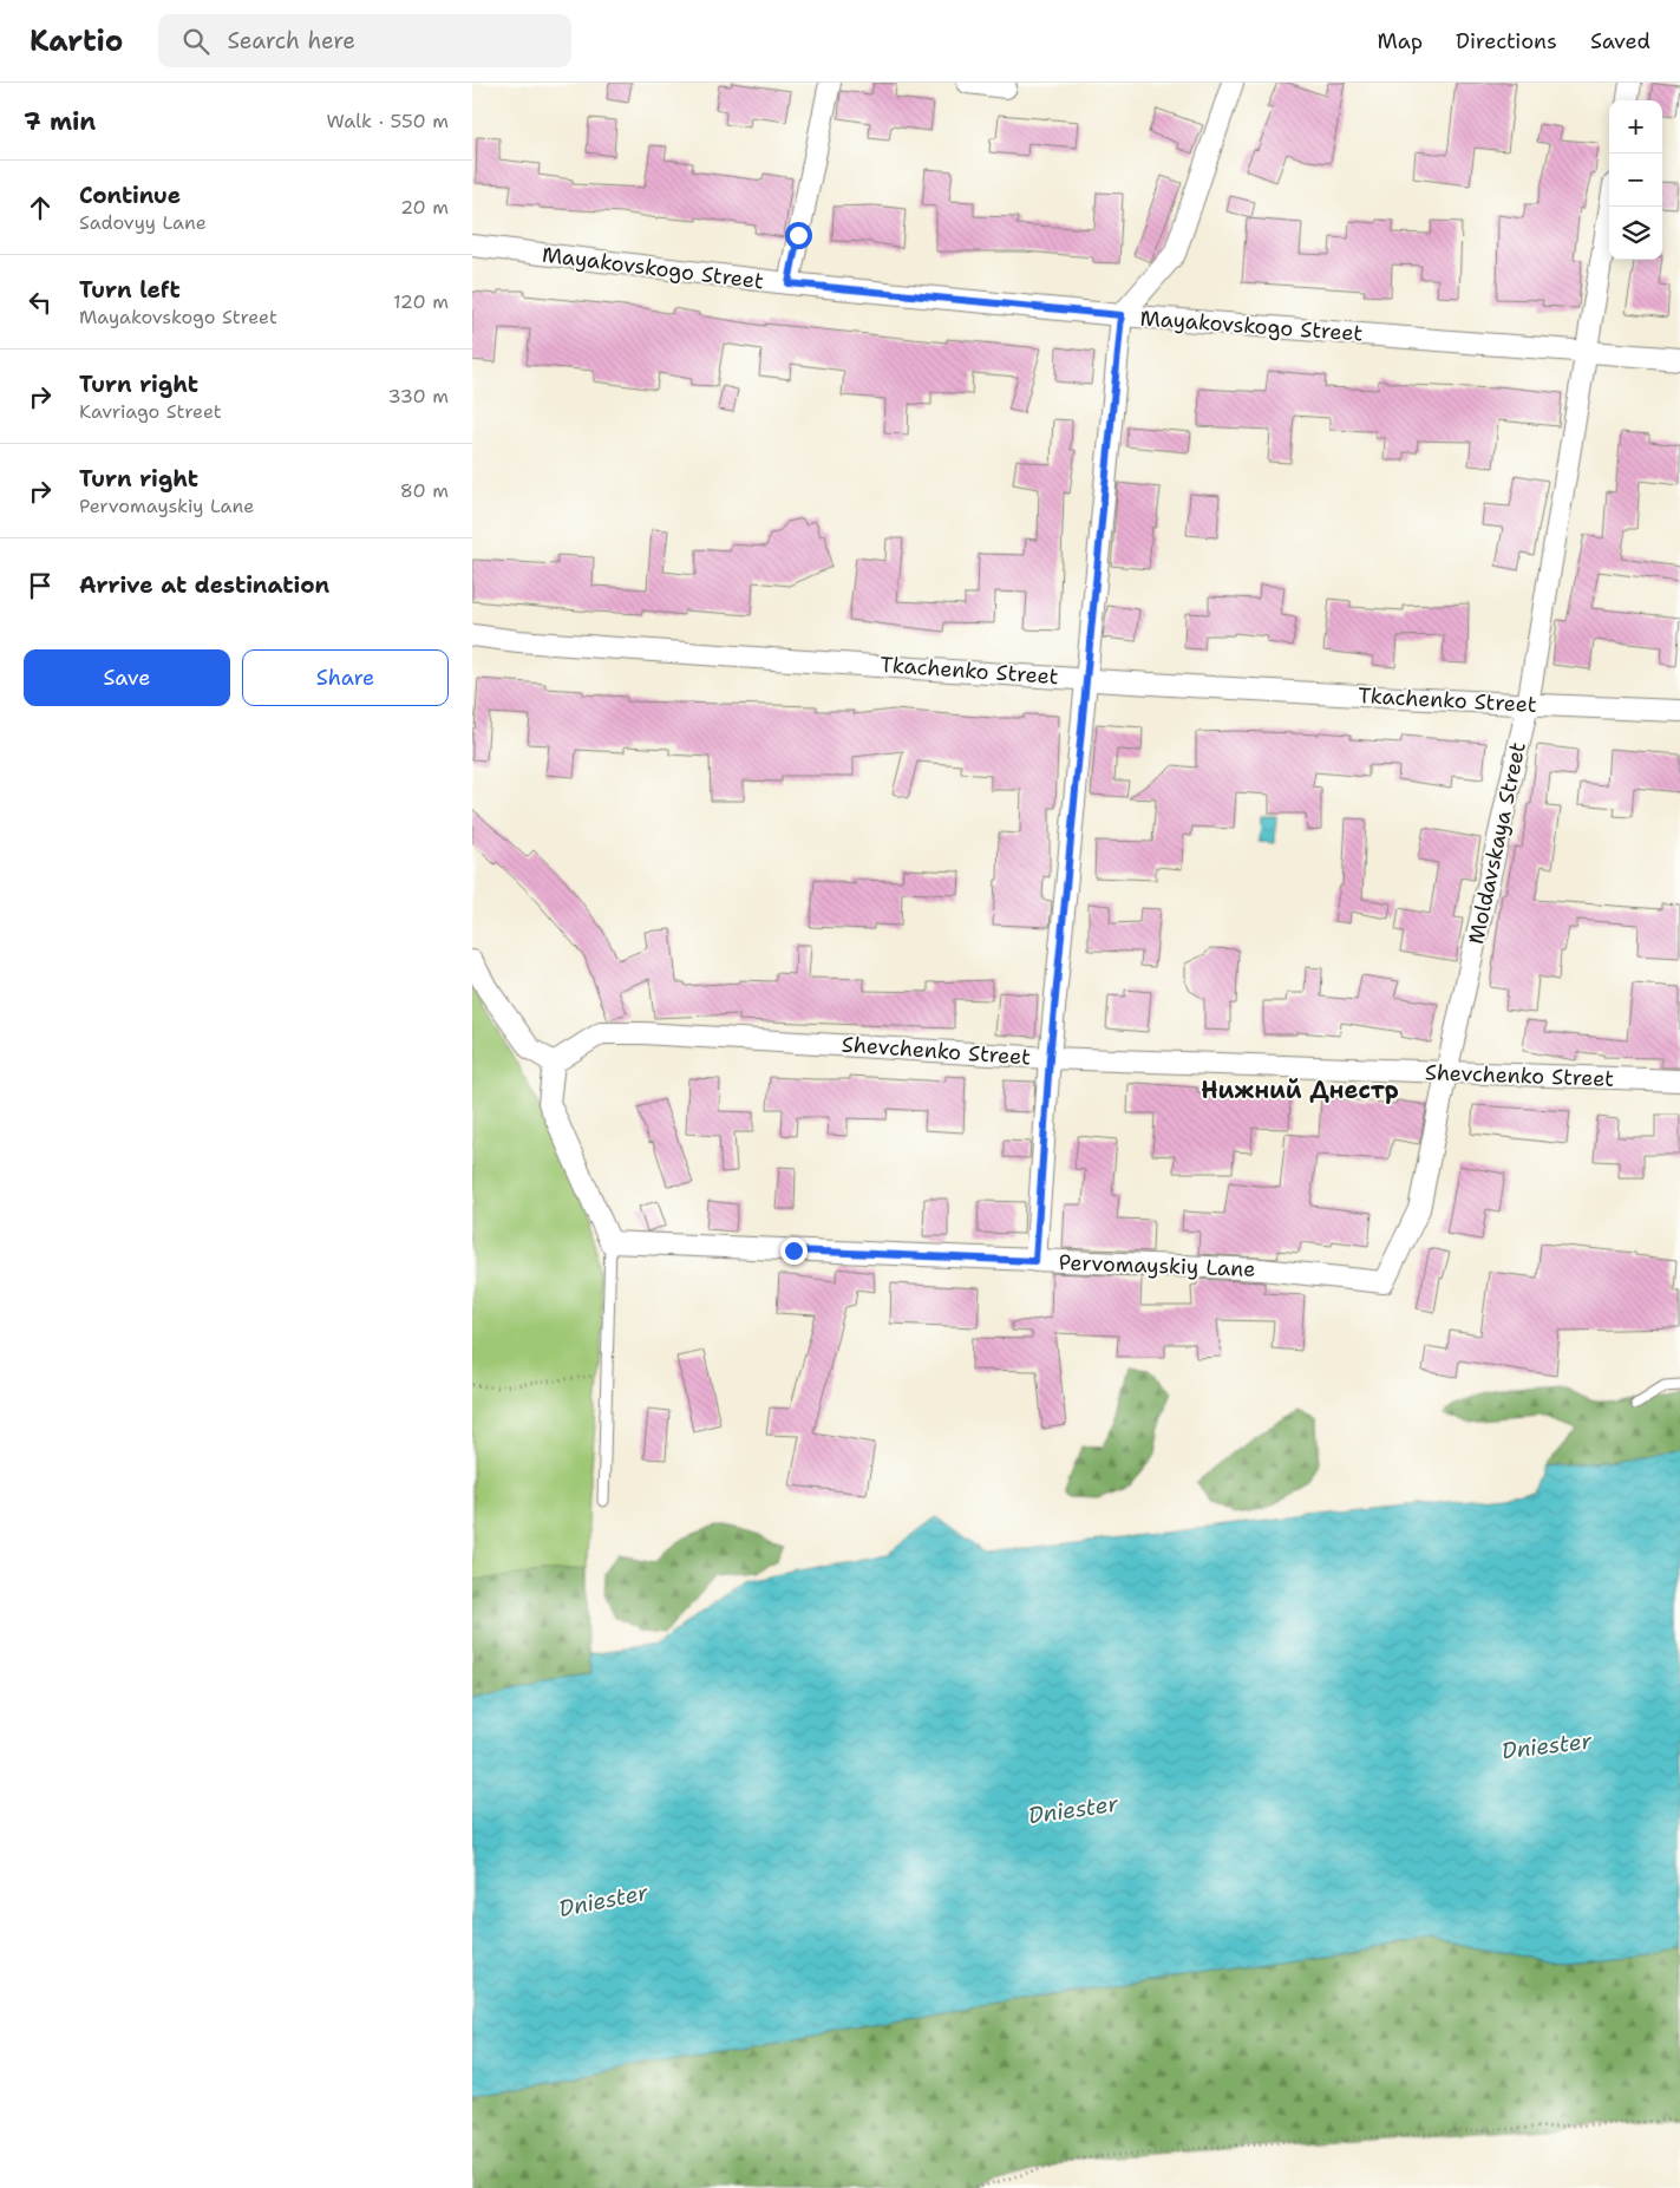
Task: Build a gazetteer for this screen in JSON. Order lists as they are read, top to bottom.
{
  "streets": {
    "street": [
      "Mayakovskogo Street",
      "Tkachenko Street",
      "Moldavskaya Street",
      "Shevchenko Street",
      "Pervomayskiy Lane"
    ]
  },
  "crossings": [
    ["Mayakovskogo Street", "Moldavskaya Street"],
    ["Tkachenko Street", "Moldavskaya Street"],
    ["Moldavskaya Street", "Shevchenko Street"],
    ["Moldavskaya Street", "Pervomayskiy Lane"]
  ],
  "districts": ["Нижний Днестр"],
  "water": ["Dniester"],
  "page": {
    "header": "Kartio",
    "search": "Search here",
    "nav": ["Map", "Directions", "Saved"],
    "heading": ["7 min", "Walk · 550 m"],
    "map_buttons": ["+", "−"],
    "list": [
      ["Continue", "Sadovyy Lane", "20 m"],
      ["Turn left", "Mayakovskogo Street", "120 m"],
      ["Turn right", "Kavriago Street", "330 m"],
      ["Turn right", "Pervomayskiy Lane", "80 m"],
      "Arrive at destination"
    ],
    "buttons": ["Save", "Share"]
  }
}
